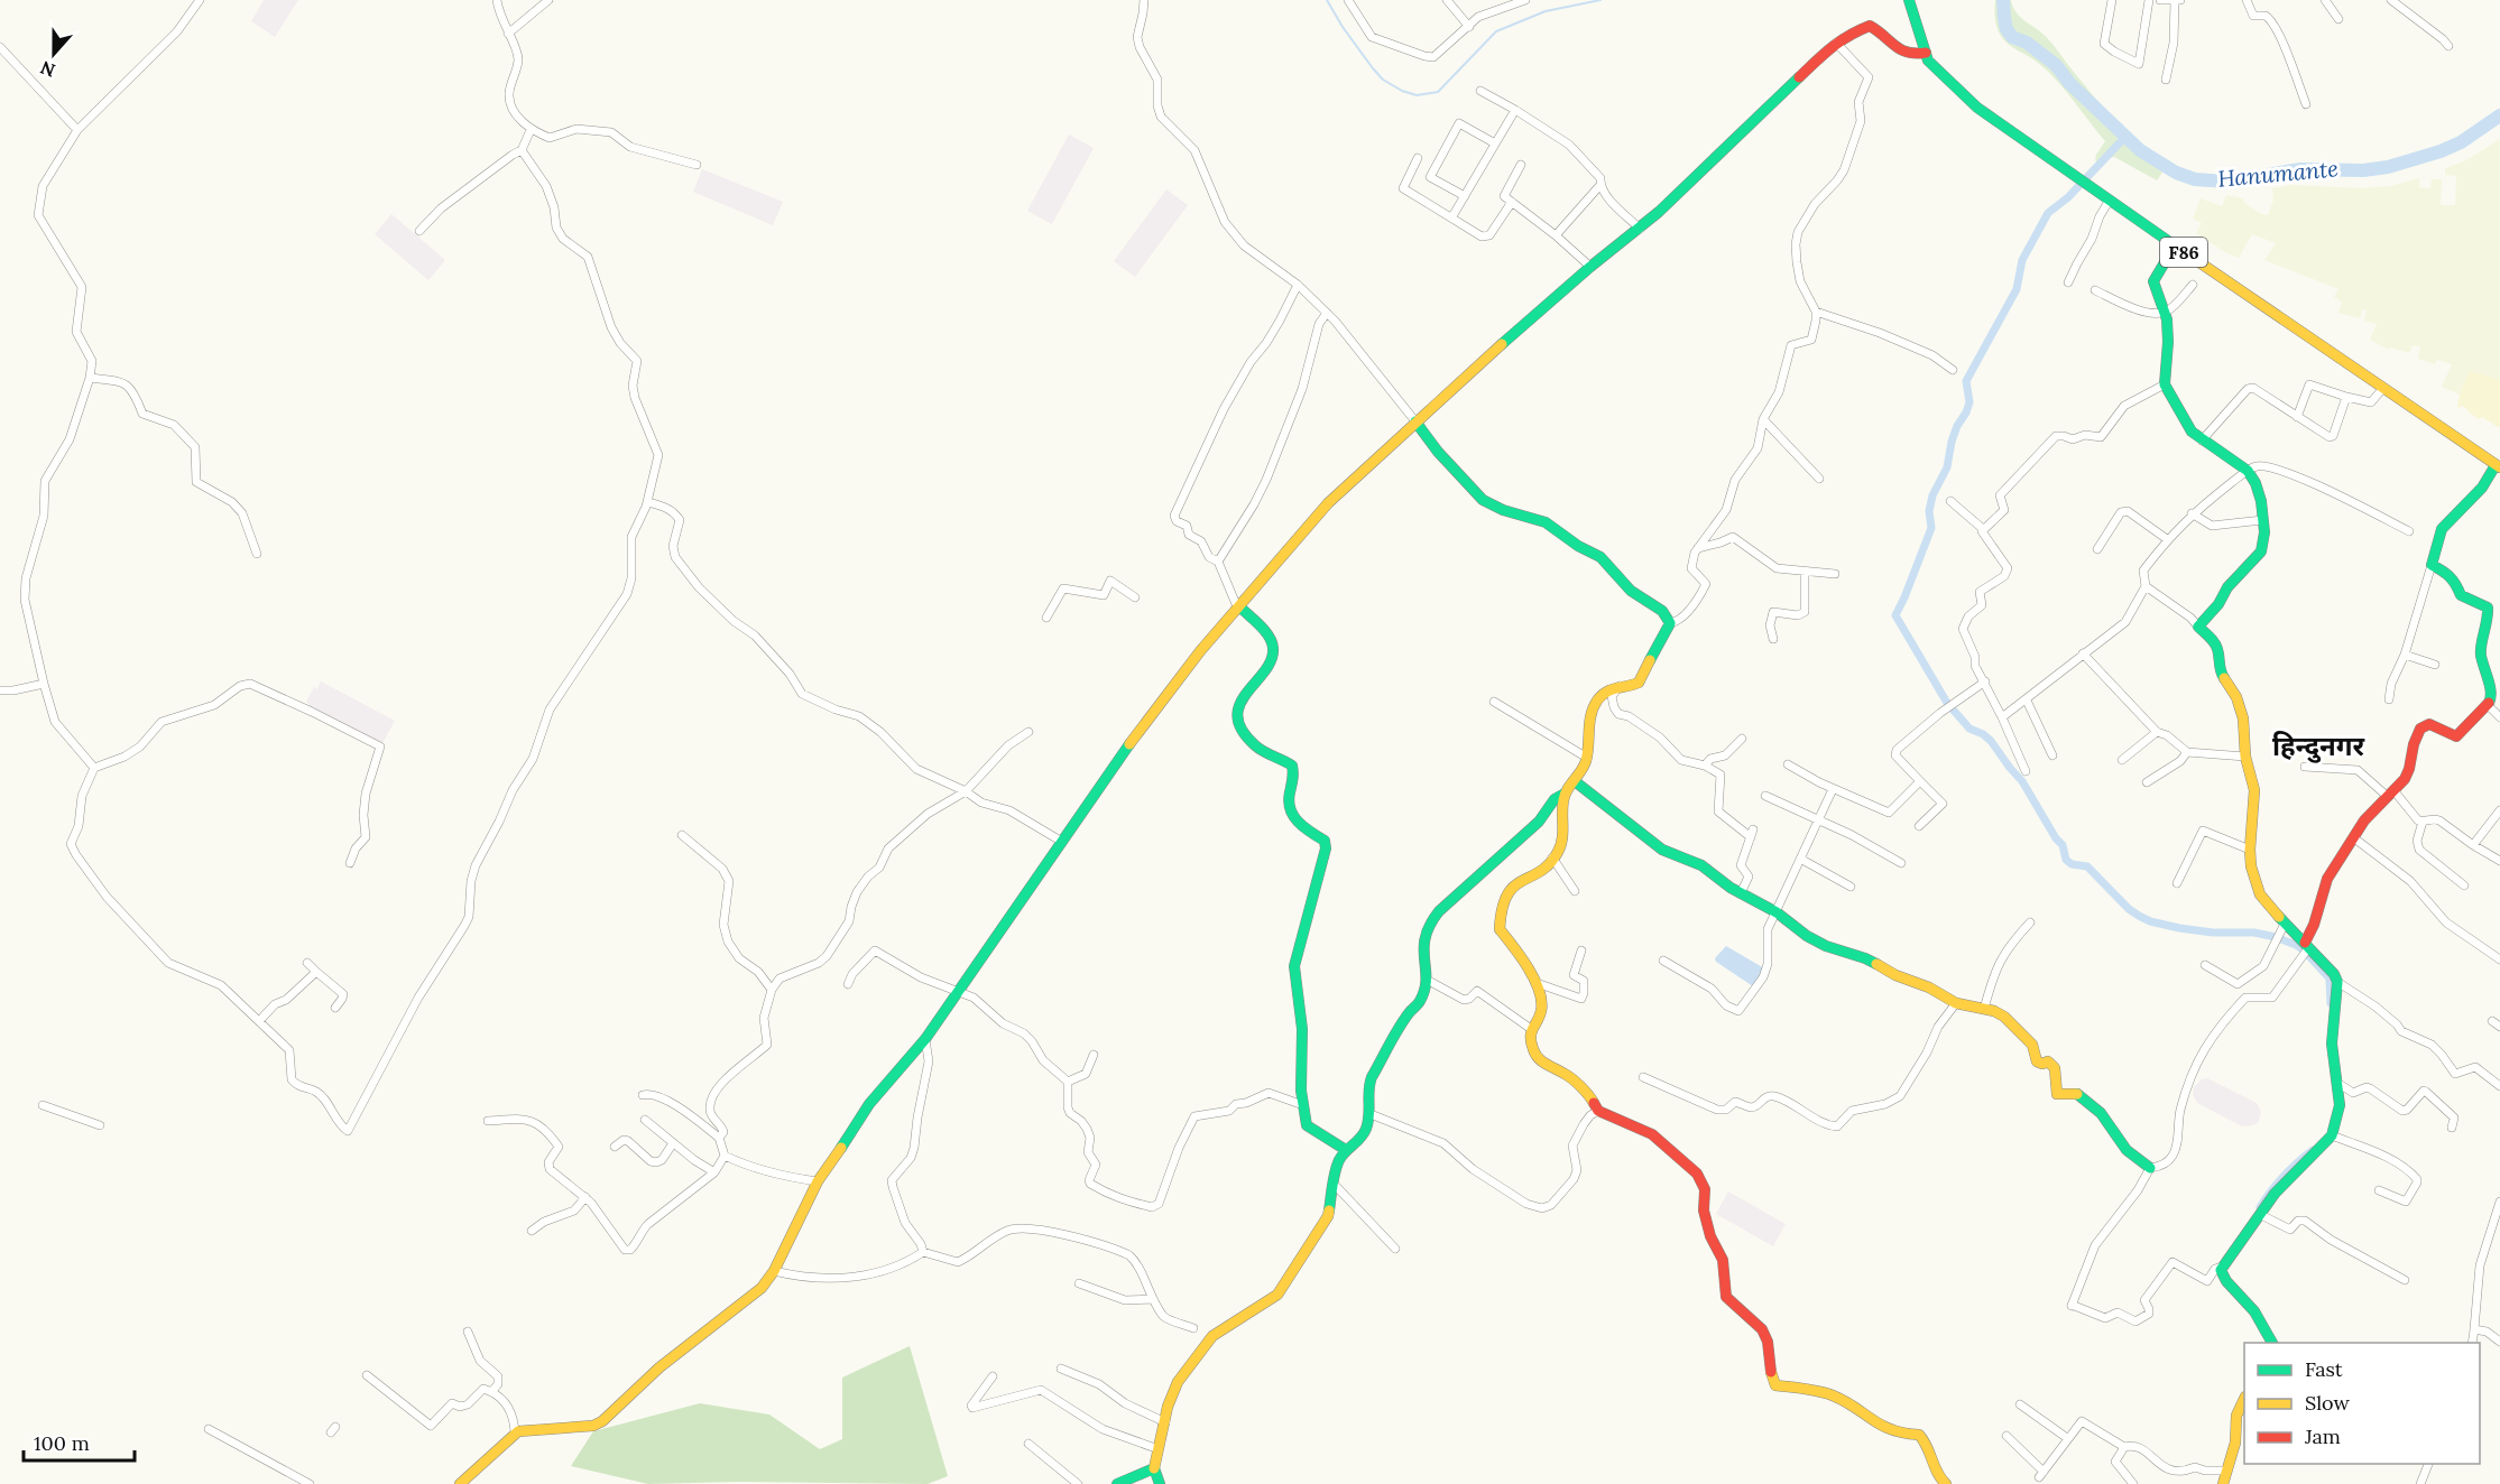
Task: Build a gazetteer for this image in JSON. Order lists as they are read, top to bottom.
{
  "streets": {
    "main road": ["F86"]
  },
  "districts": ["हिन्दुनगर"],
  "water": ["Hanumante"],
  "legend": ["Fast", "Slow", "Jam"],
  "scale_bar": "100 m",
  "north": "bottom"
}
